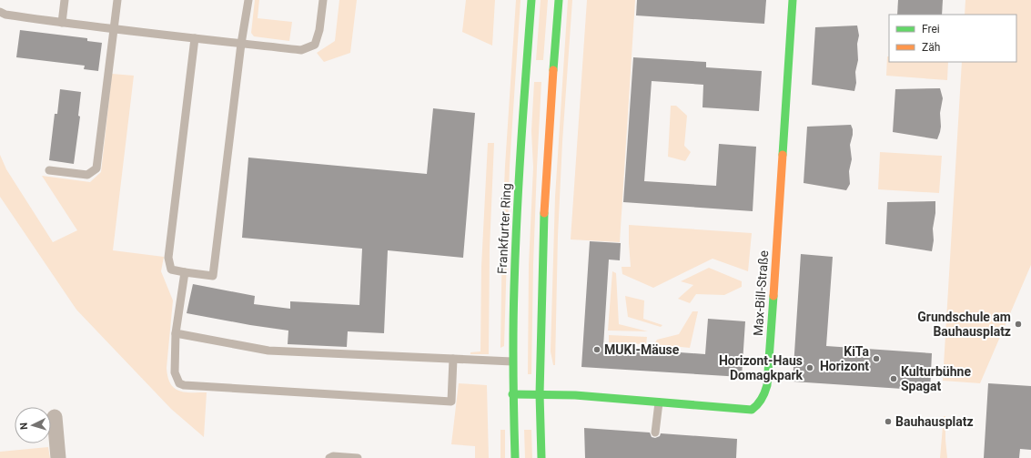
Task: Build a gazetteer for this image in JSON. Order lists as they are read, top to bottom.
{
  "streets": {
    "main road": ["Frankfurter Ring", "Max-Bill-Straße"]
  },
  "crossings": [
    ["Frankfurter Ring", "Max-Bill-Straße"]
  ],
  "places": [
    "Grundschule am Bauhausplatz",
    "MUKI-Mäuse",
    "KiTa Horizont",
    "Horizont-Haus Domagkpark",
    "Kulturbühne Spagat",
    "Bauhausplatz"
  ],
  "legend": ["Frei", "Zäh"],
  "north": "left"
}
